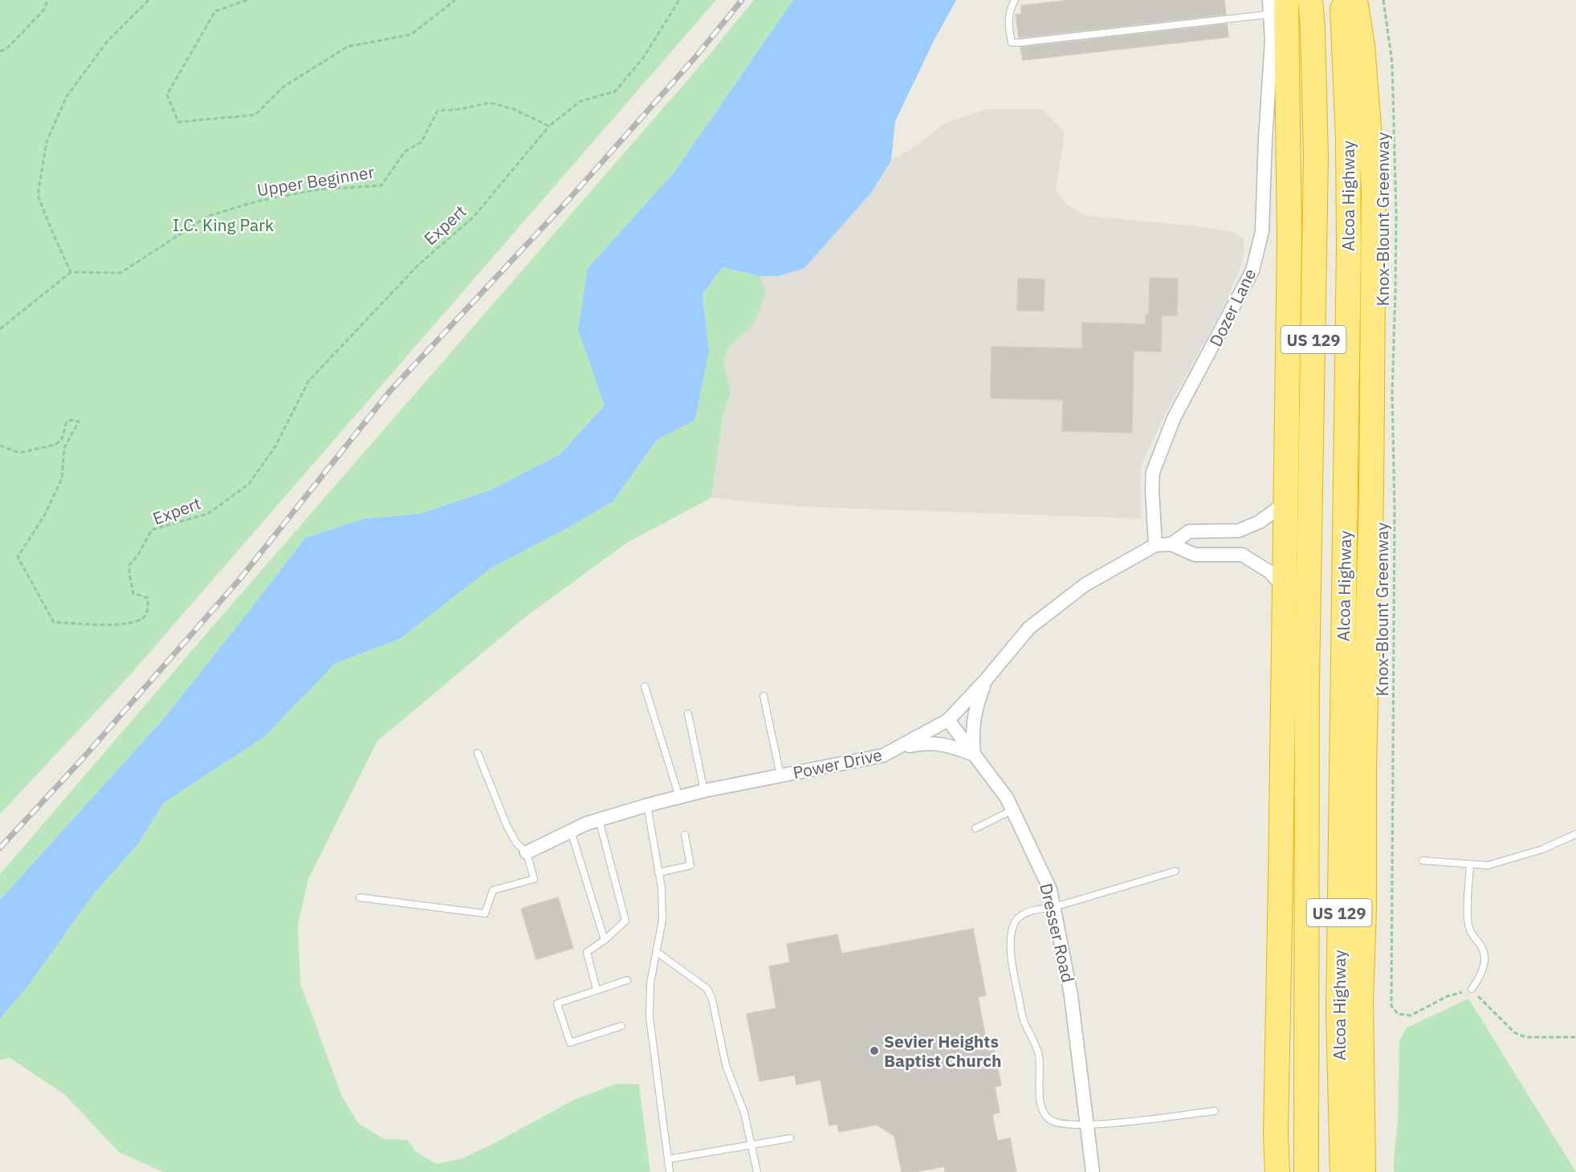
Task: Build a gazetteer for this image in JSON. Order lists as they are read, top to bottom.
{
  "streets": {
    "highway": ["Alcoa Highway", "US 129"],
    "street": ["Dozer Lane", "Power Drive", "Dresser Road"],
    "path": ["Upper Beginner", "Knox-Blount Greenway", "Expert"]
  },
  "crossings": [
    ["Upper Beginner", "Expert"],
    ["Dozer Lane", "Power Drive"],
    ["Power Drive", "Dresser Road"]
  ],
  "parks": ["I.C. King Park"],
  "places": ["Sevier Heights Baptist Church"]
}
